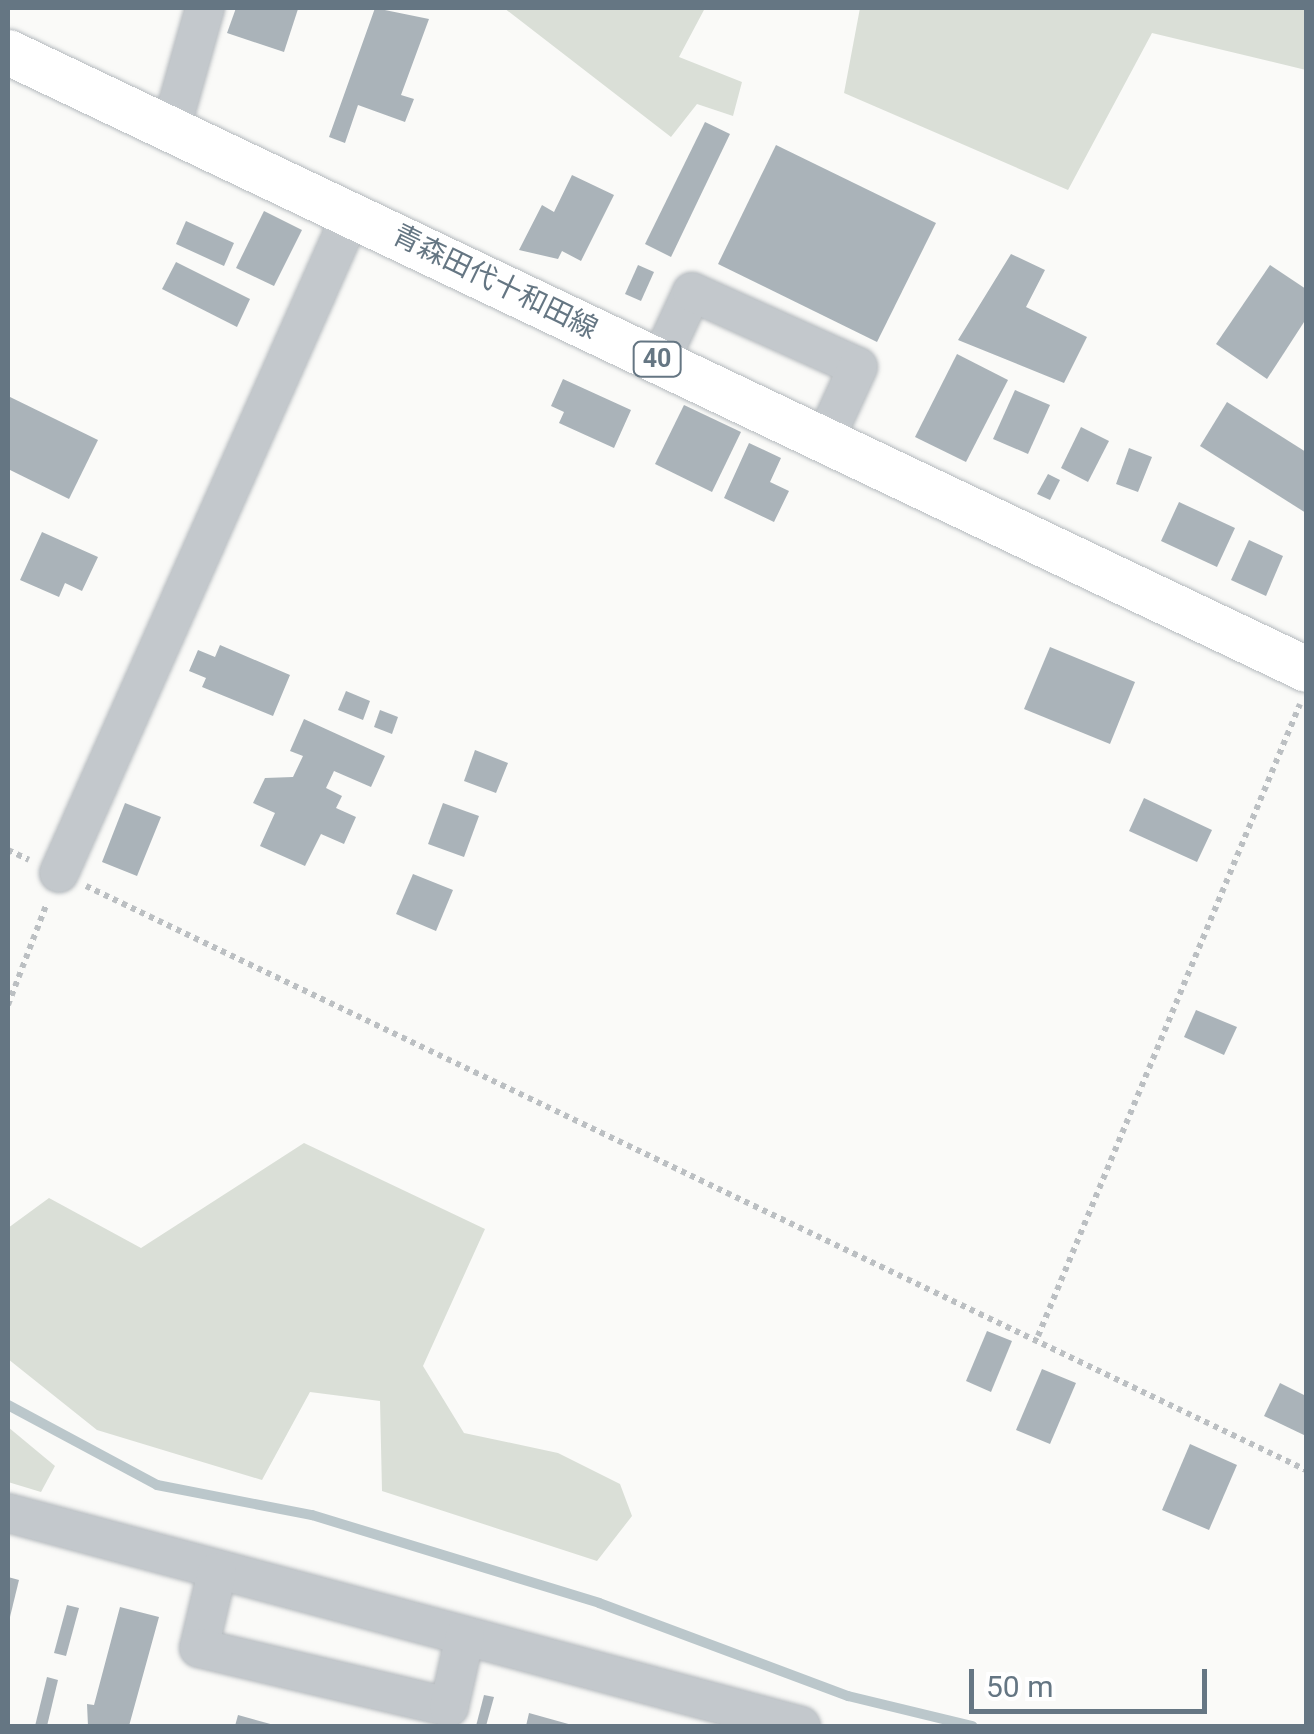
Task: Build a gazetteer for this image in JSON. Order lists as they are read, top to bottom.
{
  "streets": {
    "main road": ["青森田代十和田線", "40"]
  },
  "scale_bar": "50 m"
}
